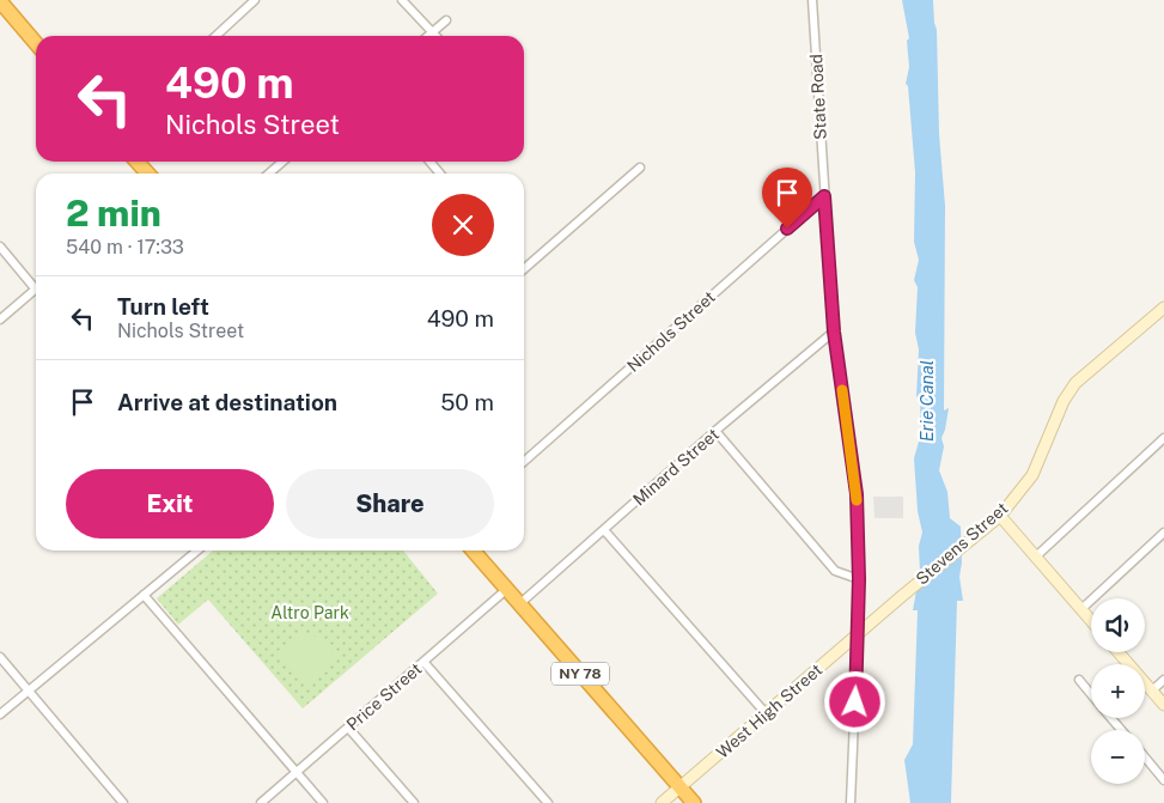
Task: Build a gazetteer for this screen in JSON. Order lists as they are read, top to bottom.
{
  "streets": {
    "highway": ["NY 78"],
    "street": [
      "State Road",
      "Nichols Street",
      "Minard Street",
      "Stevens Street",
      "Price Street",
      "West High Street"
    ]
  },
  "crossings": [
    ["State Road", "Nichols Street"],
    ["State Road", "Minard Street"],
    ["State Road", "Stevens Street"],
    ["State Road", "West High Street"],
    ["Minard Street", "NY 78"],
    ["Stevens Street", "West High Street"],
    ["NY 78", "Price Street"],
    ["NY 78", "West High Street"]
  ],
  "water": ["Erie Canal"],
  "parks": ["Altro Park"],
  "page": {
    "turn": ["490 m", "Nichols Street"],
    "heading": ["2 min", "540 m · 17:33"],
    "list": [
      {
        "name": "Turn left",
        "note": "Nichols Street",
        "value": "490 m"
      },
      {
        "name": "Arrive at destination",
        "value": "50 m"
      }
    ],
    "buttons": ["Exit", "Share"],
    "map_buttons": ["+", "−"]
  }
}
